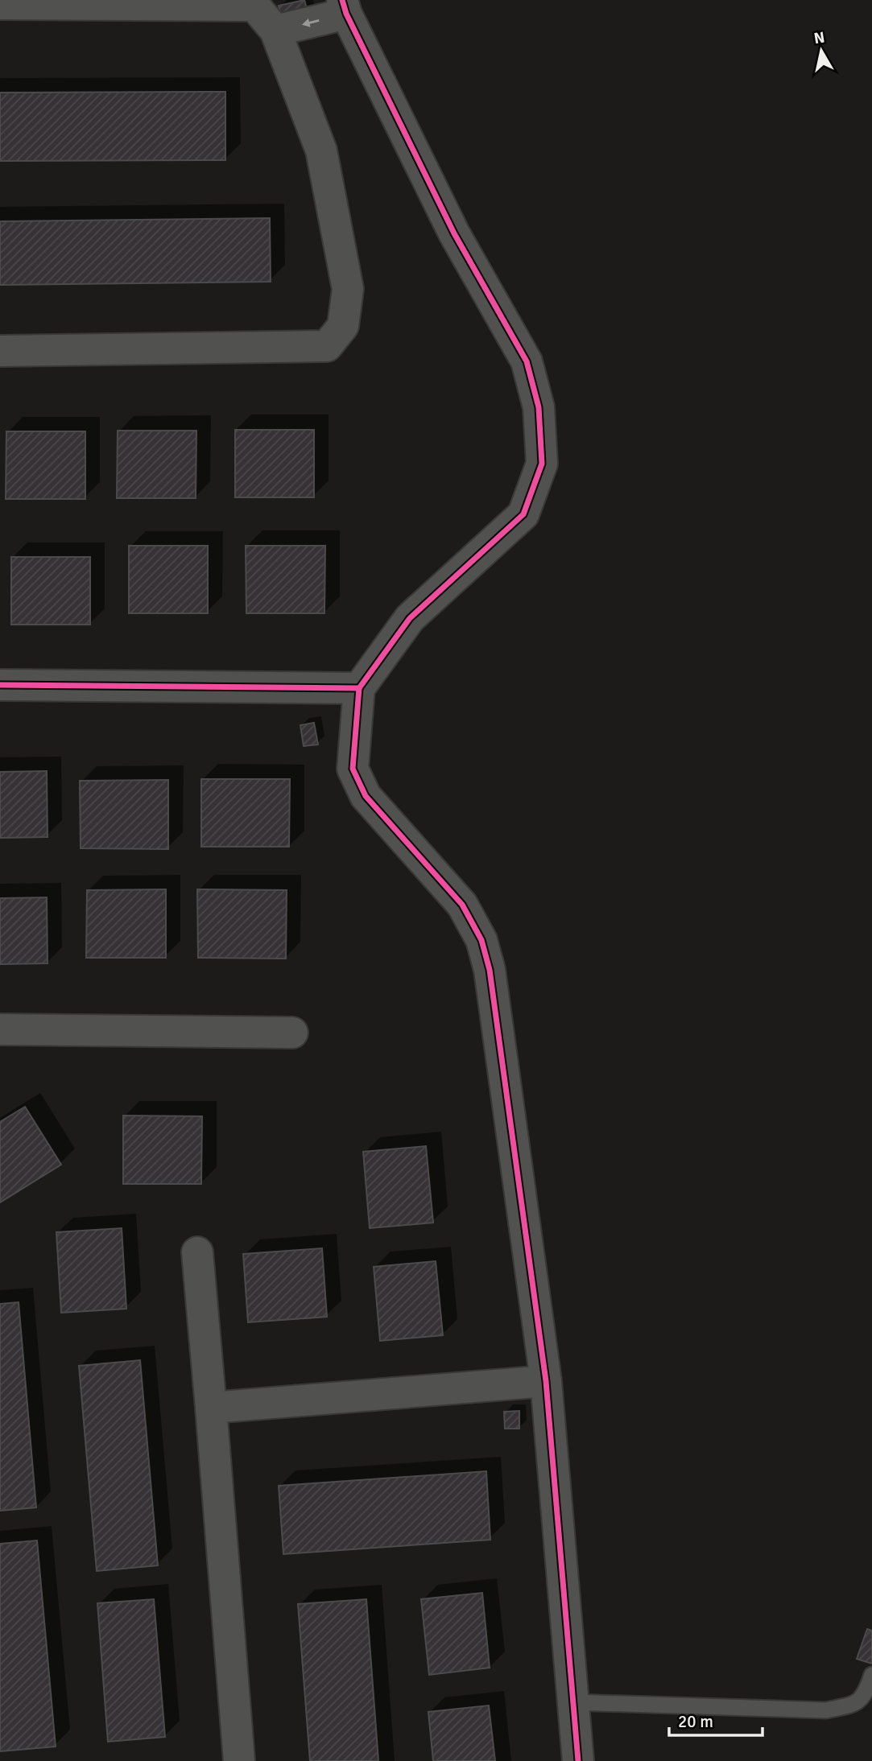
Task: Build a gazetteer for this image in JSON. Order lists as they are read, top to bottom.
{
  "scale_bar": "20 m",
  "north": "top"
}
